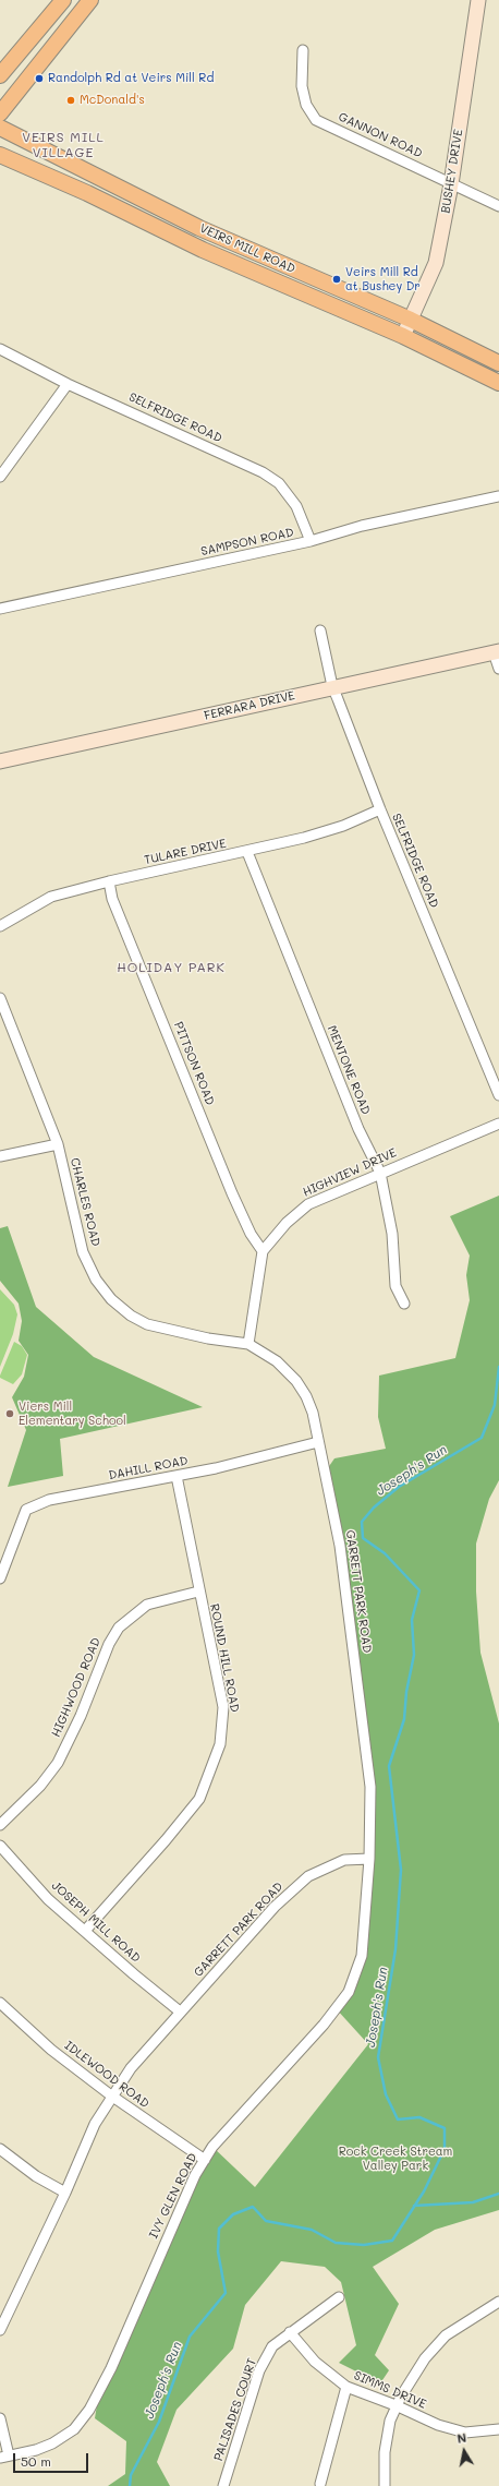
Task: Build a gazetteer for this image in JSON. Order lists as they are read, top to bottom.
{
  "streets": {
    "main road": ["VEIRS MILL ROAD"],
    "street": [
      "GANNON ROAD",
      "BUSHEY DRIVE",
      "SELFRIDGE ROAD",
      "SAMPSON ROAD",
      "FERRARA DRIVE",
      "TULARE DRIVE",
      "PITTSON ROAD",
      "MENTONE ROAD",
      "HIGHVIEW DRIVE",
      "CHARLES ROAD",
      "DAHILL ROAD",
      "GARRETT PARK ROAD",
      "ROUND HILL ROAD",
      "HIGHWOOD ROAD",
      "JOSEPH MILL ROAD",
      "IDLEWOOD ROAD",
      "IVY GLEN ROAD",
      "SIMMS DRIVE",
      "PALISADES COURT"
    ]
  },
  "crossings": [
    ["GANNON ROAD", "BUSHEY DRIVE"],
    ["BUSHEY DRIVE", "VEIRS MILL ROAD"],
    ["SELFRIDGE ROAD", "SAMPSON ROAD"],
    ["SELFRIDGE ROAD", "FERRARA DRIVE"],
    ["SELFRIDGE ROAD", "TULARE DRIVE"],
    ["TULARE DRIVE", "PITTSON ROAD"],
    ["TULARE DRIVE", "MENTONE ROAD"],
    ["PITTSON ROAD", "HIGHVIEW DRIVE"],
    ["MENTONE ROAD", "HIGHVIEW DRIVE"],
    ["CHARLES ROAD", "DAHILL ROAD"],
    ["CHARLES ROAD", "GARRETT PARK ROAD"],
    ["DAHILL ROAD", "GARRETT PARK ROAD"],
    ["DAHILL ROAD", "ROUND HILL ROAD"],
    ["GARRETT PARK ROAD", "JOSEPH MILL ROAD"],
    ["GARRETT PARK ROAD", "IDLEWOOD ROAD"],
    ["GARRETT PARK ROAD", "IVY GLEN ROAD"],
    ["ROUND HILL ROAD", "HIGHWOOD ROAD"],
    ["ROUND HILL ROAD", "JOSEPH MILL ROAD"],
    ["IDLEWOOD ROAD", "IVY GLEN ROAD"],
    ["SIMMS DRIVE", "PALISADES COURT"]
  ],
  "districts": ["VEIRS MILL VILLAGE", "HOLIDAY PARK"],
  "water": ["Joseph's Run"],
  "parks": ["Rock Creek Stream Valley Park"],
  "places": [
    "Randolph Rd at Veirs Mill Rd",
    "McDonald's",
    "Veirs Mill Rd at Bushey Dr",
    "Viers Mill Elementary School"
  ],
  "scale_bar": "50 m",
  "north": "top"
}
